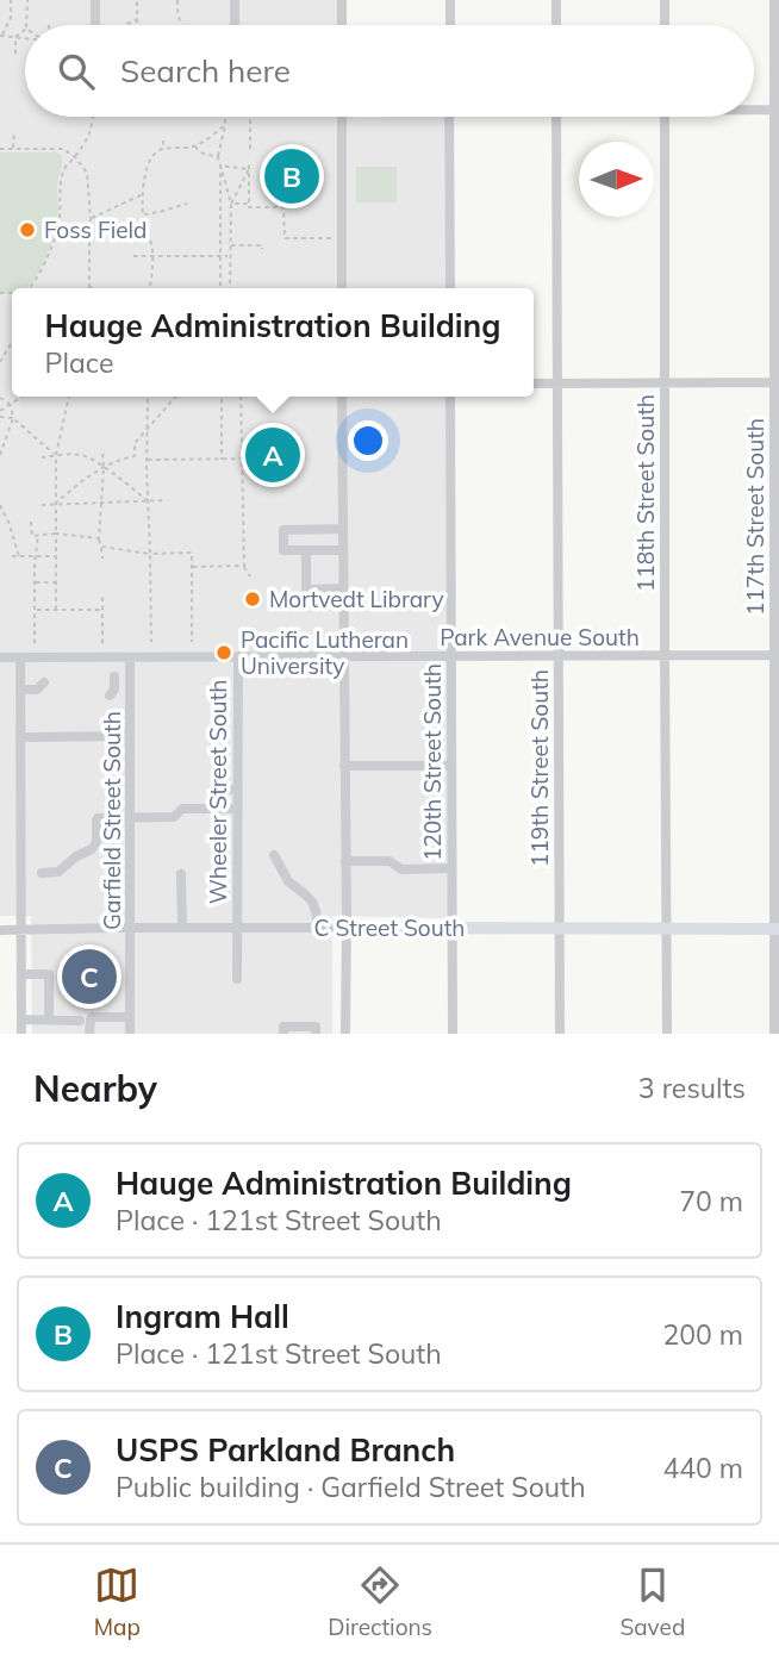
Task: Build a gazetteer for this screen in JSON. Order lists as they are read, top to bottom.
{
  "streets": {
    "main road": ["C Street South"],
    "street": [
      "118th Street South",
      "117th Street South",
      "Park Avenue South",
      "120th Street South",
      "119th Street South",
      "Wheeler Street South",
      "Garfield Street South"
    ]
  },
  "crossings": [
    ["118th Street South", "Park Avenue South"],
    ["118th Street South", "C Street South"],
    ["117th Street South", "Park Avenue South"],
    ["117th Street South", "C Street South"],
    ["Park Avenue South", "120th Street South"],
    ["Park Avenue South", "119th Street South"],
    ["Park Avenue South", "Wheeler Street South"],
    ["Park Avenue South", "Garfield Street South"],
    ["120th Street South", "C Street South"],
    ["119th Street South", "C Street South"],
    ["Wheeler Street South", "C Street South"],
    ["Garfield Street South", "C Street South"]
  ],
  "places": ["Foss Field", "Mortvedt Library", "Pacific Lutheran University"],
  "north": "right",
  "page": {
    "search": "Search here",
    "pins": ["B", "A", "C"],
    "popup": ["Hauge Administration Building", "Place"],
    "heading": ["Nearby", "3 results"],
    "list": [
      {
        "mark": "A",
        "name": "Hauge Administration Building",
        "note": "Place · 121st Street South",
        "value": "70 m"
      },
      {
        "mark": "B",
        "name": "Ingram Hall",
        "note": "Place · 121st Street South",
        "value": "200 m"
      },
      {
        "mark": "C",
        "name": "USPS Parkland Branch",
        "note": "Public building · Garfield Street South",
        "value": "440 m"
      }
    ],
    "nav": ["Map", "Directions", "Saved"]
  }
}
